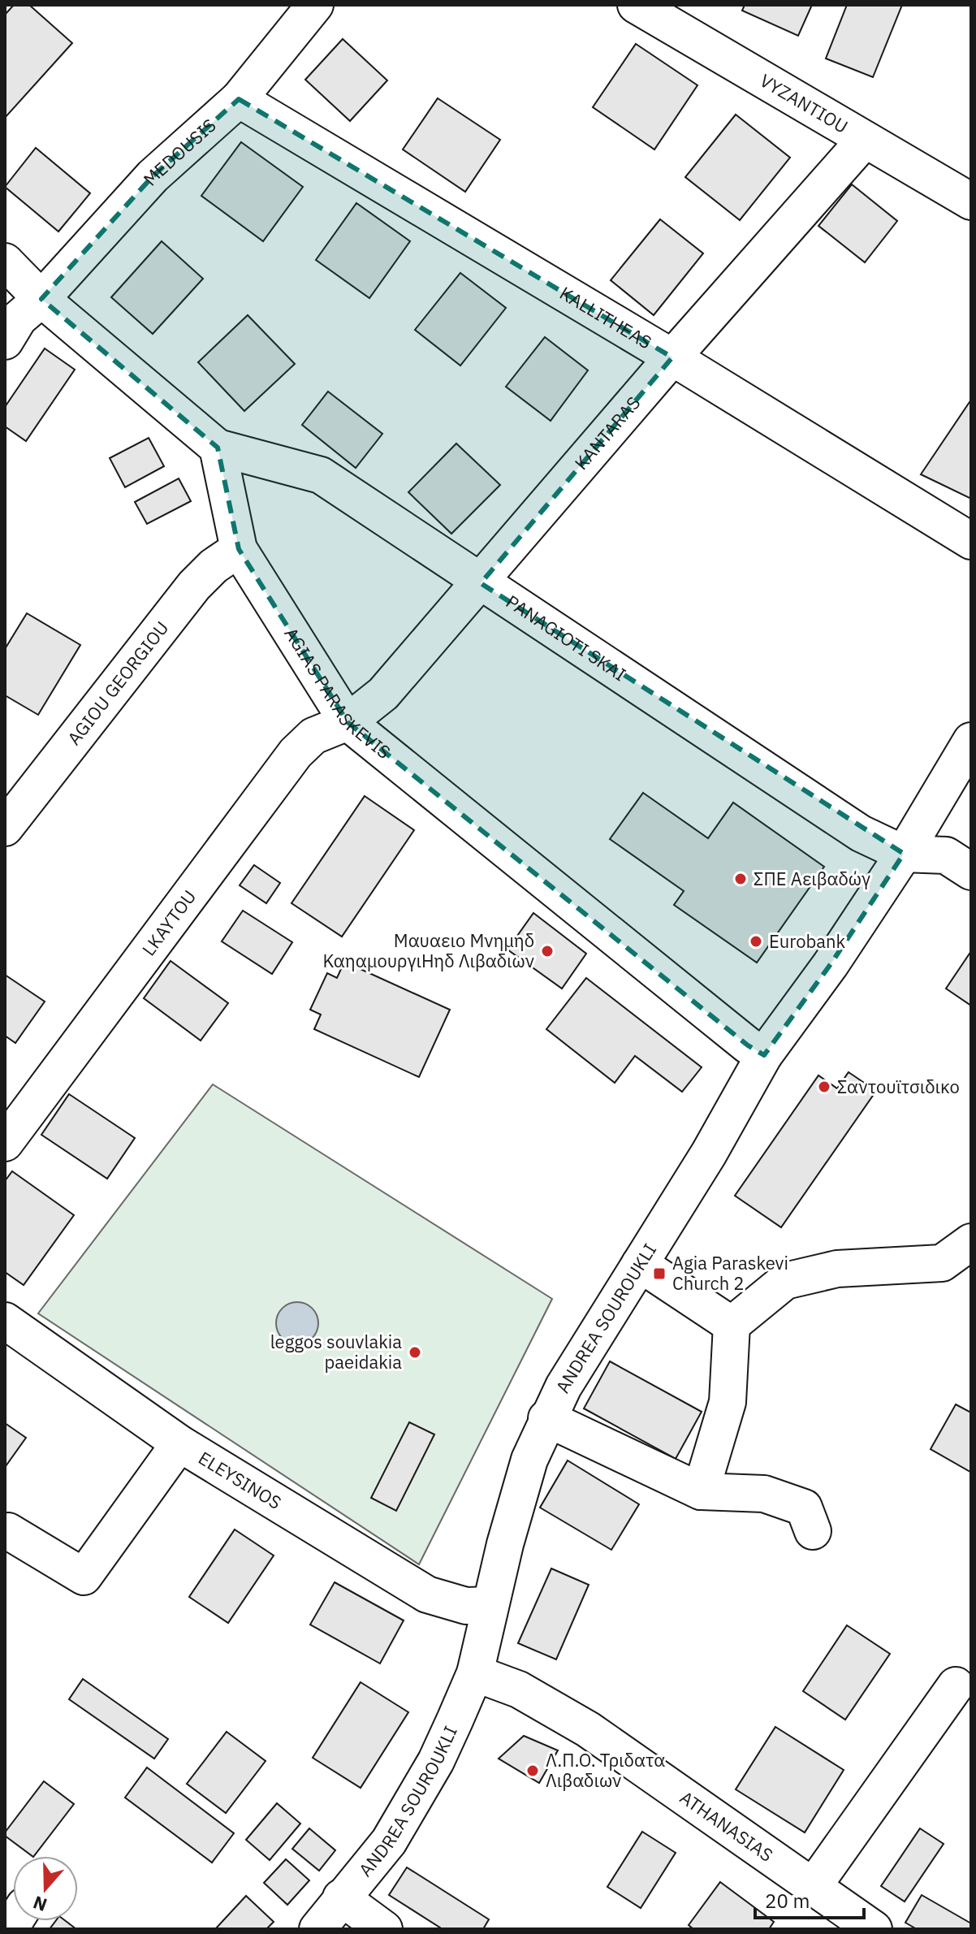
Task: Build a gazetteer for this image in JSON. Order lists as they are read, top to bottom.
{
  "streets": {
    "street": [
      "VYZANTIOU",
      "MEDOUSIS",
      "KALLITHEAS",
      "KANTARAS",
      "PANAGIOTI SKAI",
      "AGIOU GEORGIOU",
      "AGIAS PARASKEVIS",
      "LKAYTOU",
      "ANDREA SOUROUKLI",
      "ELEYSINOS",
      "ATHANASIAS"
    ]
  },
  "crossings": [
    ["VYZANTIOU", "KANTARAS"],
    ["MEDOUSIS", "KALLITHEAS"],
    ["KALLITHEAS", "KANTARAS"],
    ["KANTARAS", "PANAGIOTI SKAI"],
    ["KANTARAS", "AGIAS PARASKEVIS"],
    ["KANTARAS", "LKAYTOU"],
    ["PANAGIOTI SKAI", "AGIAS PARASKEVIS"],
    ["PANAGIOTI SKAI", "ANDREA SOUROUKLI"],
    ["AGIOU GEORGIOU", "AGIAS PARASKEVIS"],
    ["AGIAS PARASKEVIS", "LKAYTOU"],
    ["AGIAS PARASKEVIS", "ANDREA SOUROUKLI"],
    ["ANDREA SOUROUKLI", "ELEYSINOS"],
    ["ANDREA SOUROUKLI", "ATHANASIAS"]
  ],
  "places": {
    "other": [
      "ΣΠΕ Αειβαδώγ",
      "Eurobank",
      "Μαυαειο Μνημηδ ΚαηαμουργιΗηδ Λιβαδιων",
      "Σαντουϊτσιδικο",
      "leggos souvlakia paeidakia",
      "Λ.Π.Ο. Τριδατα Λιβαδιων"
    ],
    "transit": ["Agia Paraskevi Church 2"]
  },
  "scale_bar": "20 m",
  "north": "bottom"
}
